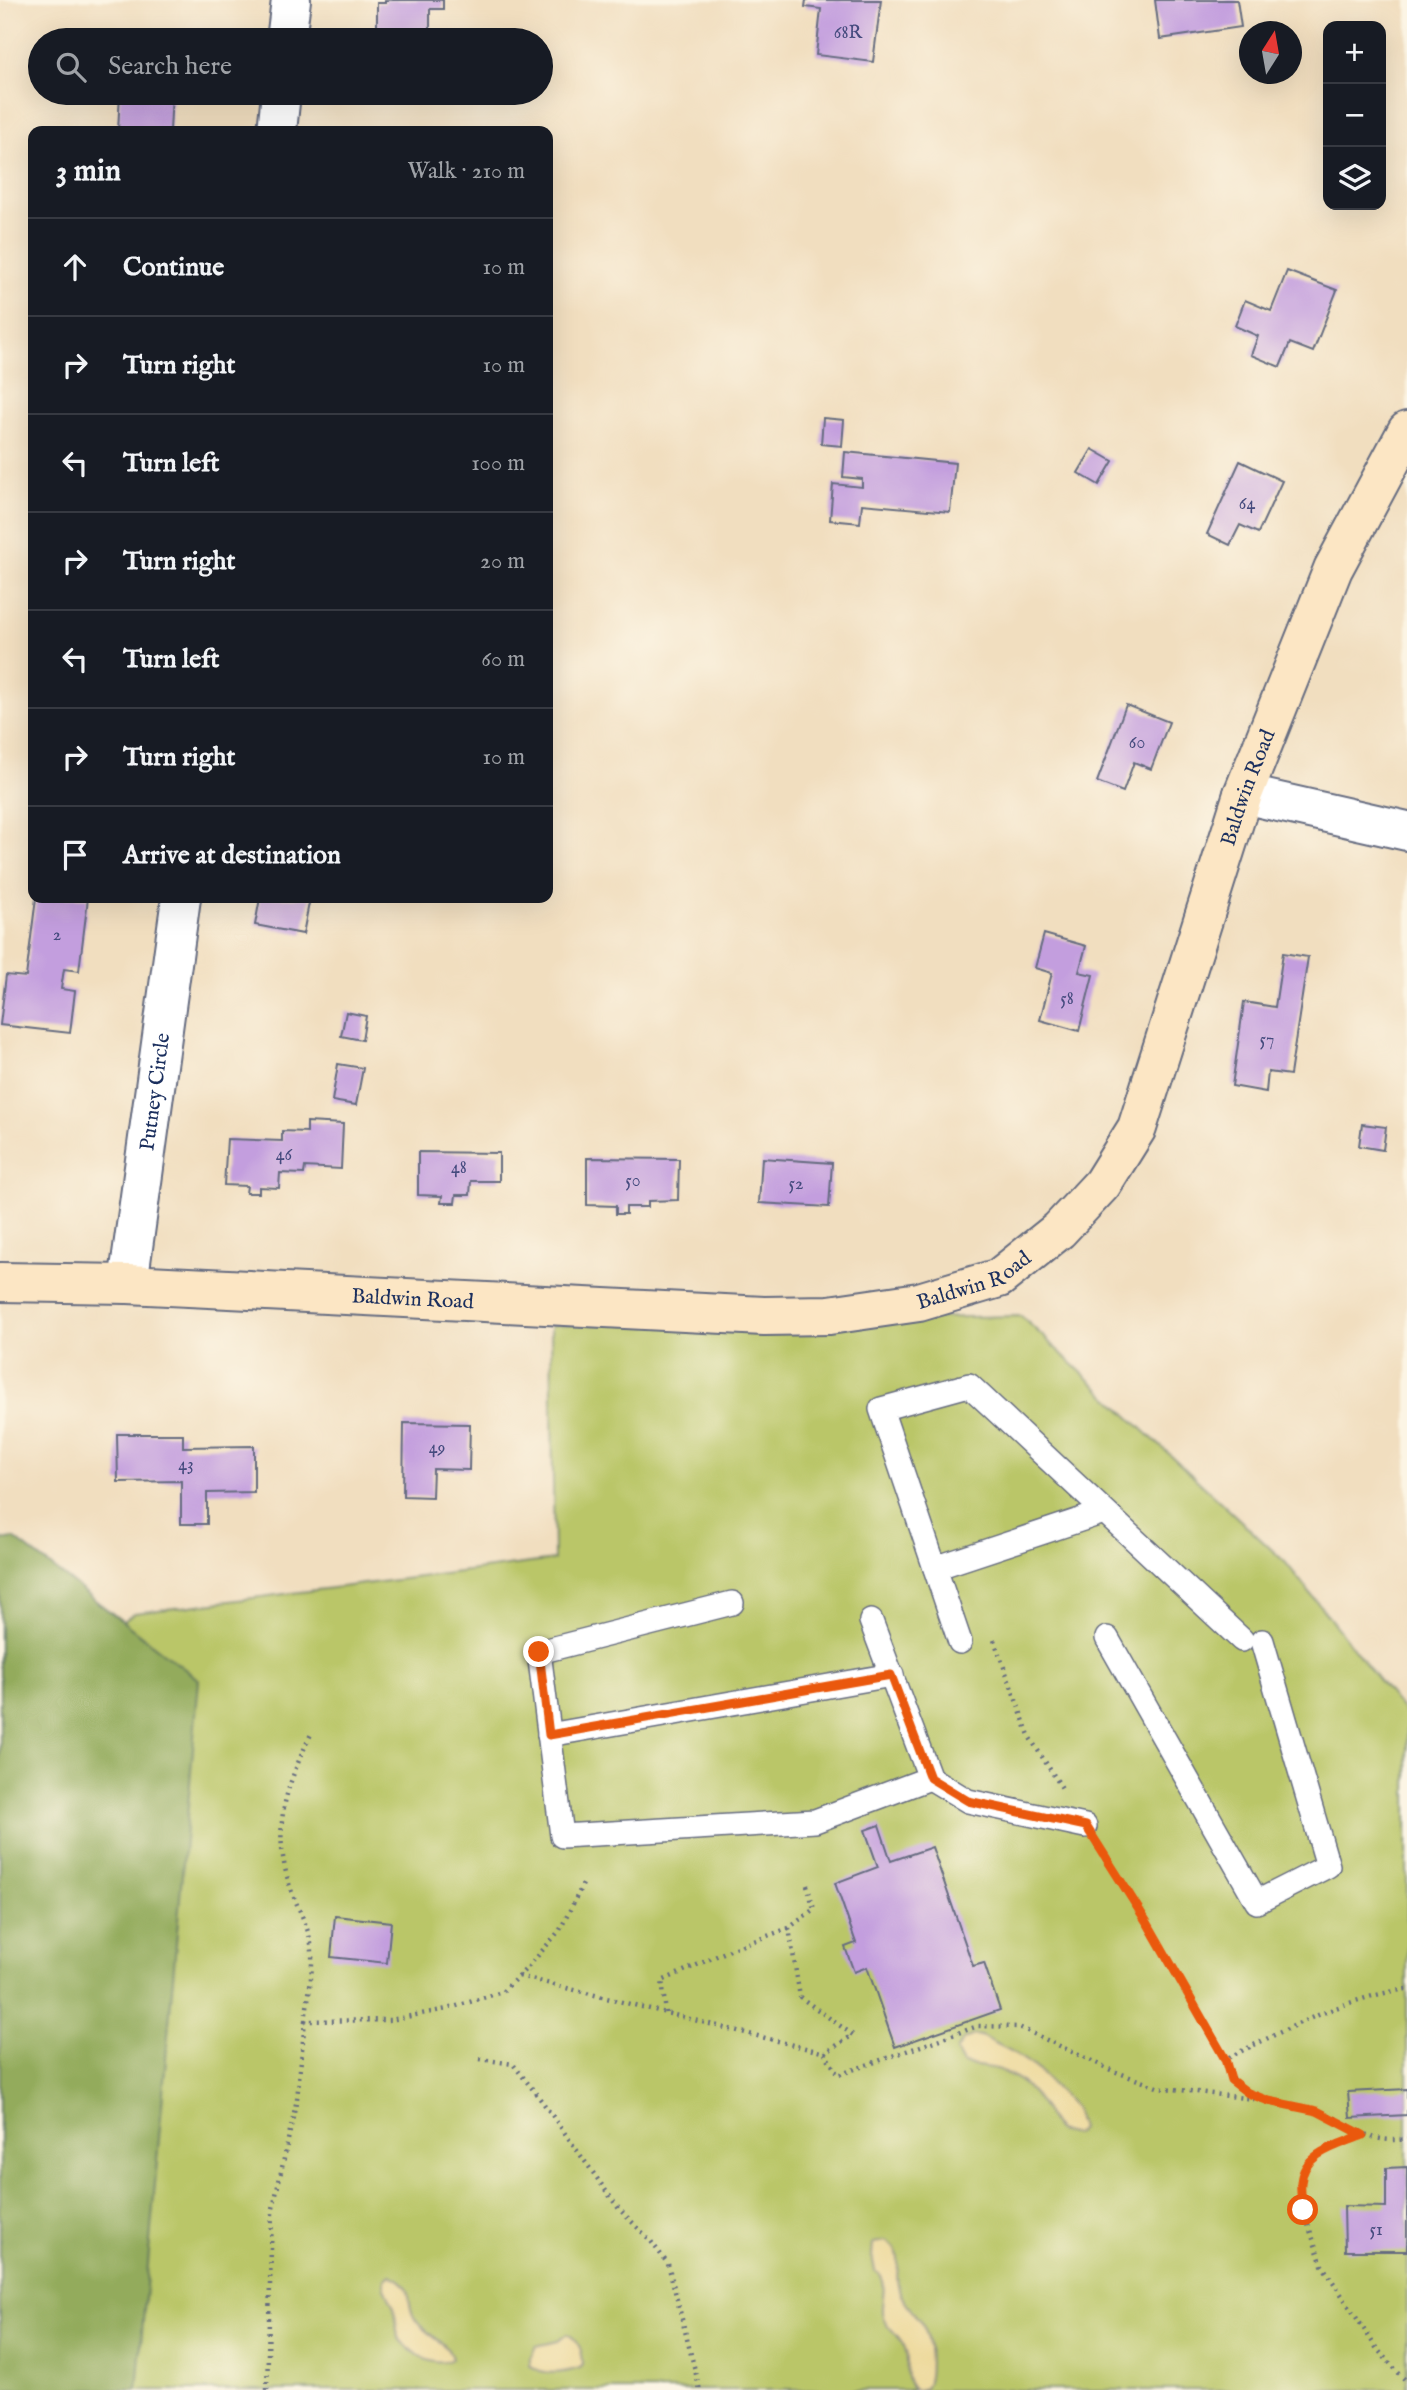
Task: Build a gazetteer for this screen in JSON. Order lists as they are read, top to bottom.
{
  "streets": {
    "street": ["Baldwin Road", "Putney Circle"]
  },
  "crossings": [
    ["Baldwin Road", "Putney Circle"]
  ],
  "house_numbers": [
    "68R",
    "64",
    "60",
    "2",
    "58",
    "57",
    "46",
    "48",
    "50",
    "52",
    "49",
    "43",
    "51"
  ],
  "north": "top",
  "page": {
    "map_buttons": ["+", "−"],
    "search": "Search here",
    "heading": ["3 min", "Walk · 210 m"],
    "list": [
      ["Continue", "10 m"],
      ["Turn right", "10 m"],
      ["Turn left", "100 m"],
      ["Turn right", "20 m"],
      ["Turn left", "60 m"],
      ["Turn right", "10 m"],
      "Arrive at destination"
    ]
  }
}
